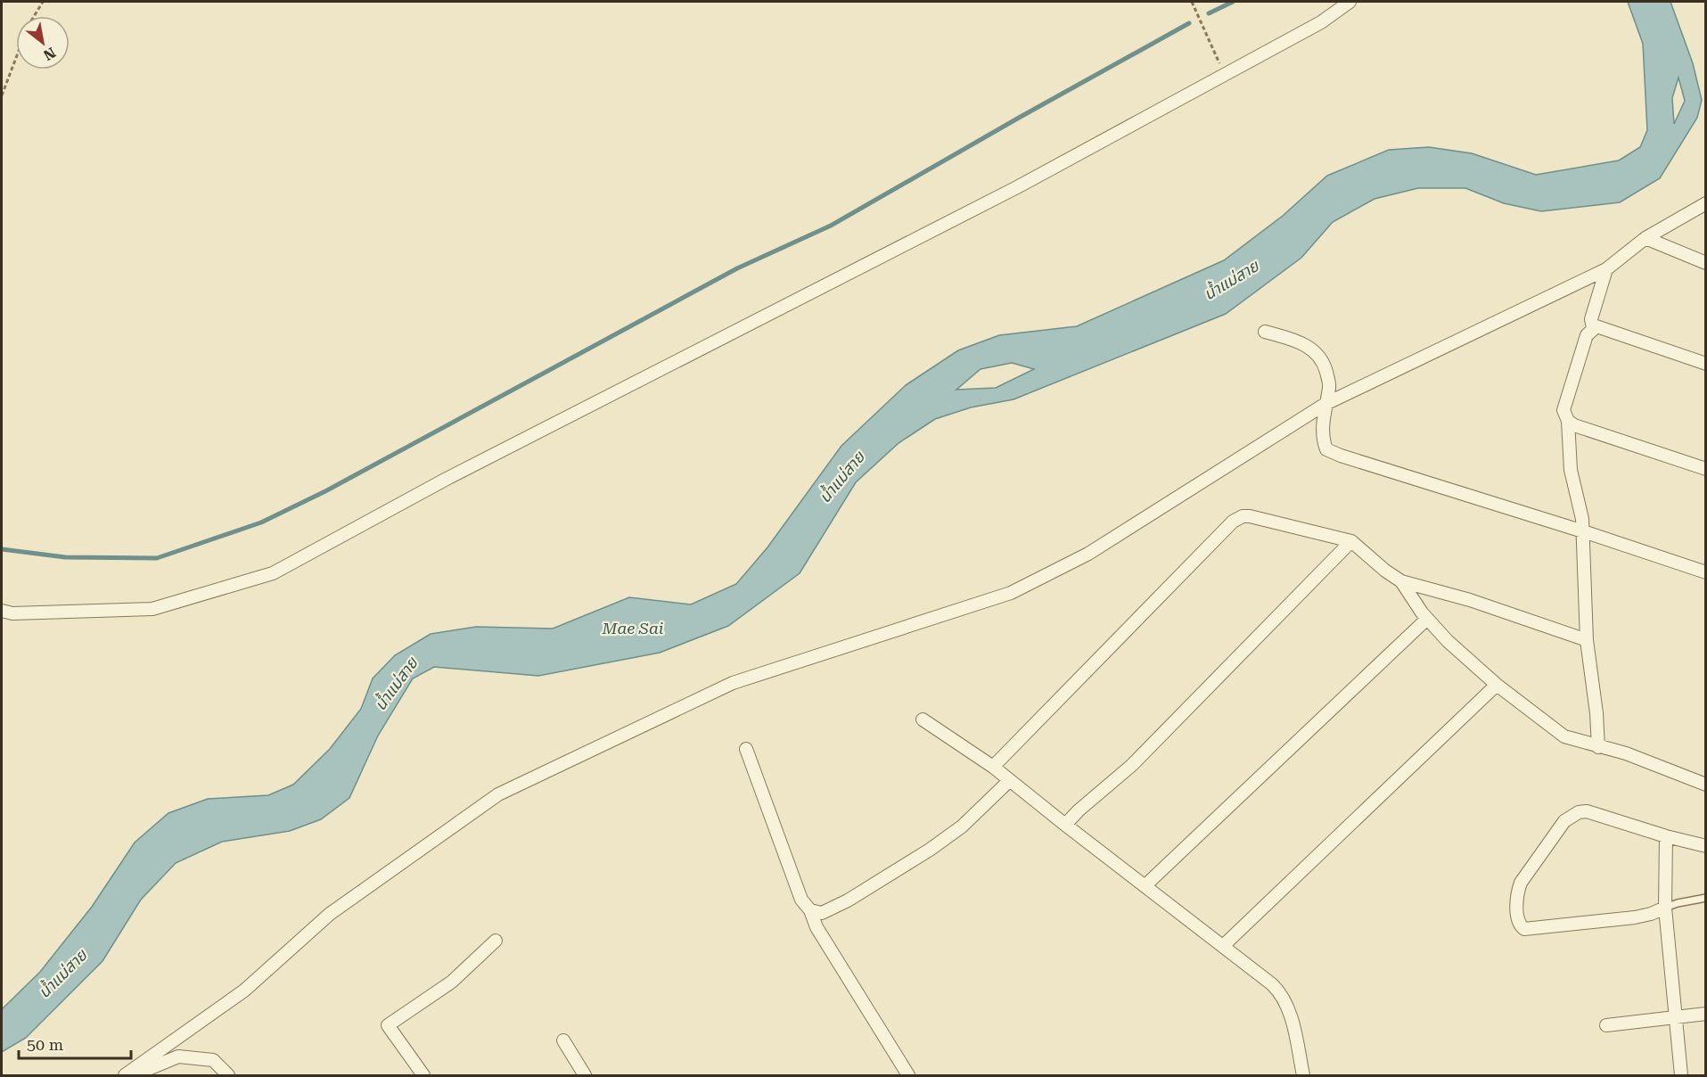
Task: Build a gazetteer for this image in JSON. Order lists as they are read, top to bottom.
{
  "water": ["น้ำแม่สาย", "Mae Sai"],
  "scale_bar": "50 m",
  "north": "bottom right"
}
